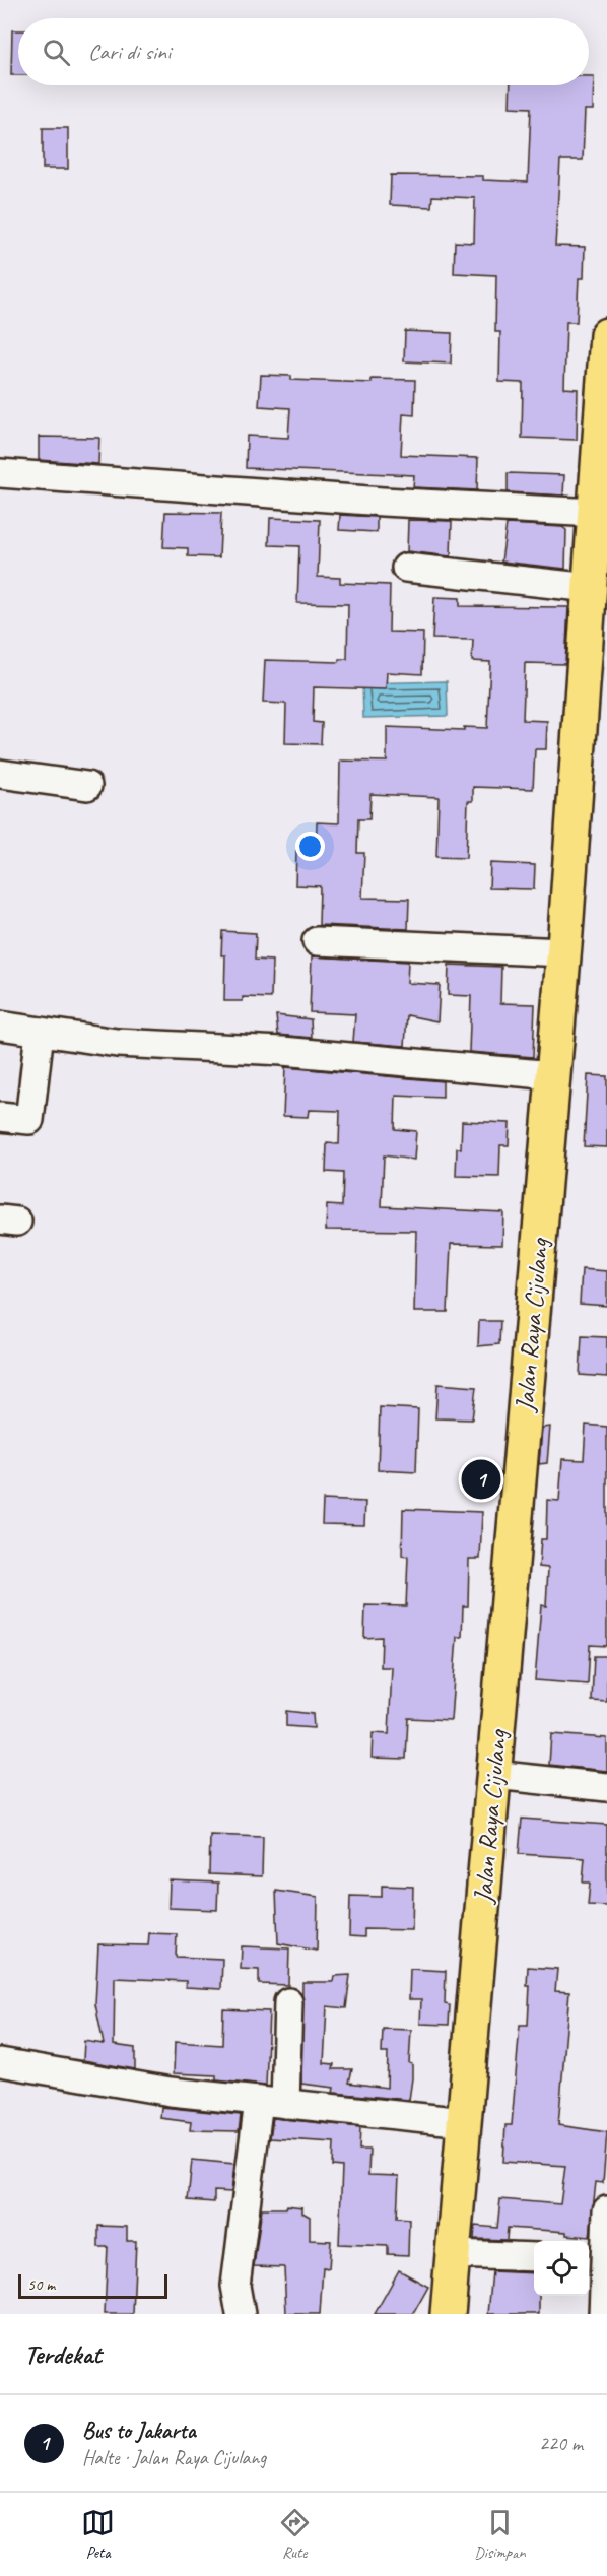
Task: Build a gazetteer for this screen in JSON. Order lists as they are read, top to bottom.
{
  "streets": {
    "highway": ["Jalan Raya Cijulang"]
  },
  "scale_bar": "50 m",
  "page": {
    "search": "Cari di sini",
    "pins": "1",
    "scale": "50 m",
    "heading": "Terdekat",
    "list": [
      {
        "mark": "1",
        "name": "Bus to Jakarta",
        "note": "Halte · Jalan Raya Cijulang",
        "value": "220 m"
      }
    ],
    "nav": ["Peta", "Rute", "Disimpan"]
  }
}
